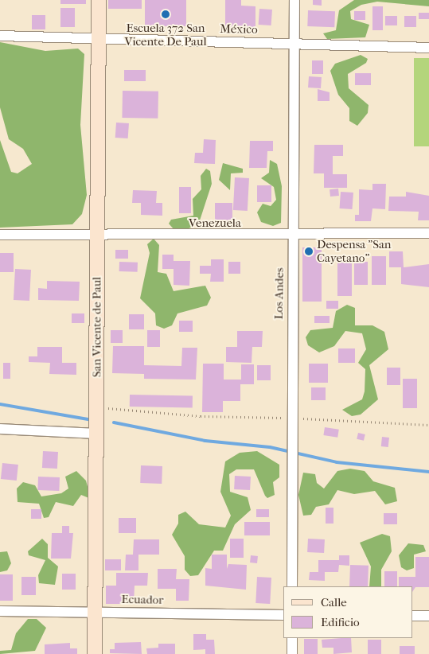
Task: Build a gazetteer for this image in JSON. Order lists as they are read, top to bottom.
{
  "streets": {
    "street": [
      "México",
      "Venezuela",
      "Los Andes",
      "San Vicente de Paul",
      "Ecuador"
    ]
  },
  "crossings": [
    ["México", "Los Andes"],
    ["México", "San Vicente de Paul"],
    ["Venezuela", "Los Andes"],
    ["Venezuela", "San Vicente de Paul"],
    ["San Vicente de Paul", "Ecuador"]
  ],
  "places": ["Escuela 372 San Vicente De Paul", "Despensa \"San Cayetano\""],
  "legend": ["Calle", "Edificio"]
}
